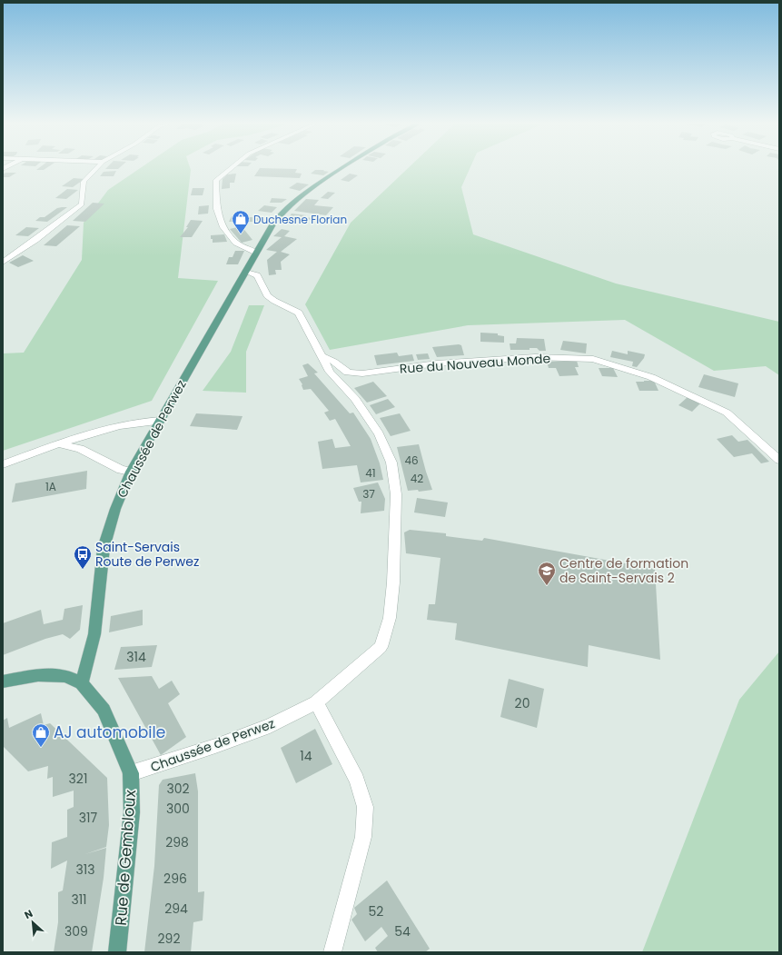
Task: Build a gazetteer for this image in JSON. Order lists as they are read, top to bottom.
{
  "streets": {
    "main road": ["Chaussée de Perwez", "Rue de Gembloux"],
    "street": ["Rue du Nouveau Monde"]
  },
  "crossings": [
    ["Rue du Nouveau Monde", "Chaussée de Perwez"],
    ["Chaussée de Perwez", "Rue de Gembloux"]
  ],
  "places": {
    "shop": ["Duchesne Florian", "AJ automobile"],
    "bus stop": ["Saint-Servais Route de Perwez"],
    "school or university": ["Centre de formation de Saint-Servais 2"]
  },
  "house_numbers": [
    "46",
    "41",
    "42",
    "1A",
    "37",
    "314",
    "20",
    "14",
    "321",
    "302",
    "300",
    "317",
    "298",
    "313",
    "296",
    "311",
    "294",
    "52",
    "309",
    "54",
    "292"
  ],
  "north": "top left"
}
